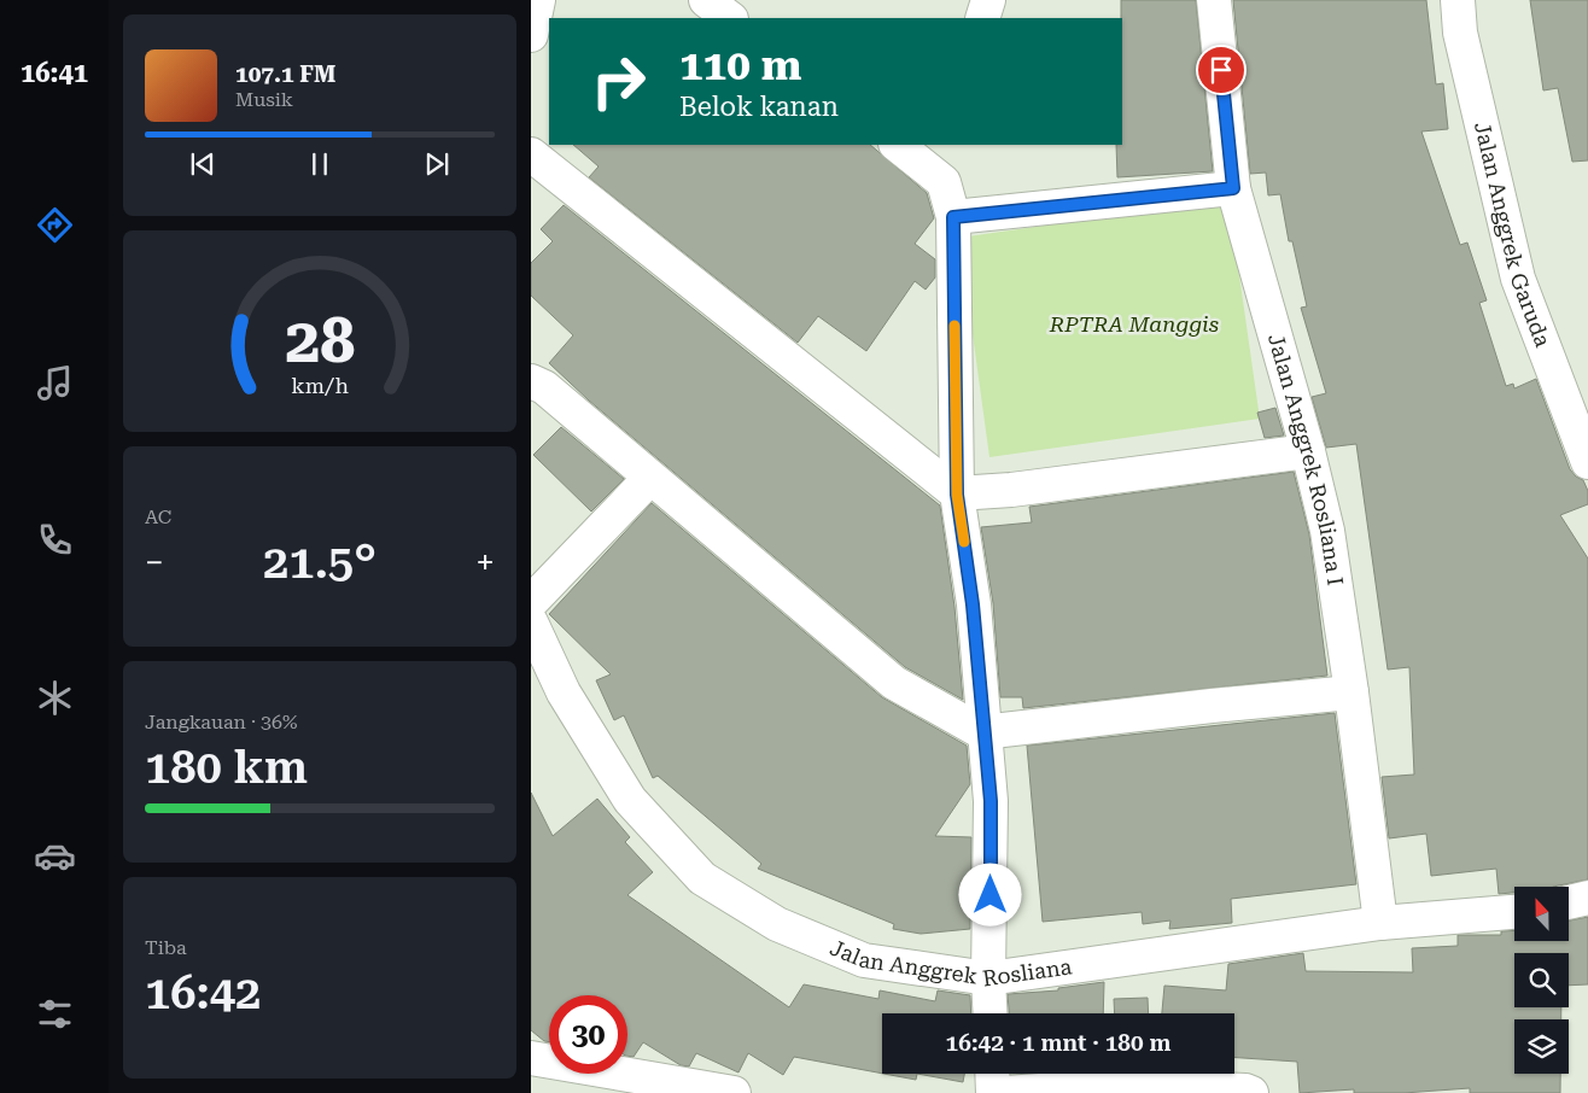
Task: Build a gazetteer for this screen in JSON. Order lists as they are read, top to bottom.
{
  "streets": {
    "street": ["Jalan Anggrek Garuda", "Jalan Anggrek Rosliana I", "Jalan Anggrek Rosliana"]
  },
  "crossings": [
    ["Jalan Anggrek Rosliana I", "Jalan Anggrek Rosliana"]
  ],
  "parks": ["RPTRA Manggis"],
  "north": "top",
  "page": {
    "tabs": "16:41",
    "turn": ["110 m", "Belok kanan"],
    "song": ["107.1 FM", "Musik"],
    "tile": [
      "AC",
      ["Jangkauan · 36%", "180 km"],
      ["Tiba", "16:42"]
    ],
    "heat": ["−", "21.5°", "+"],
    "limit": "30",
    "trip": "16:42 · 1 mnt · 180 m",
    "gauge": ["28", "km/h"]
  }
}
